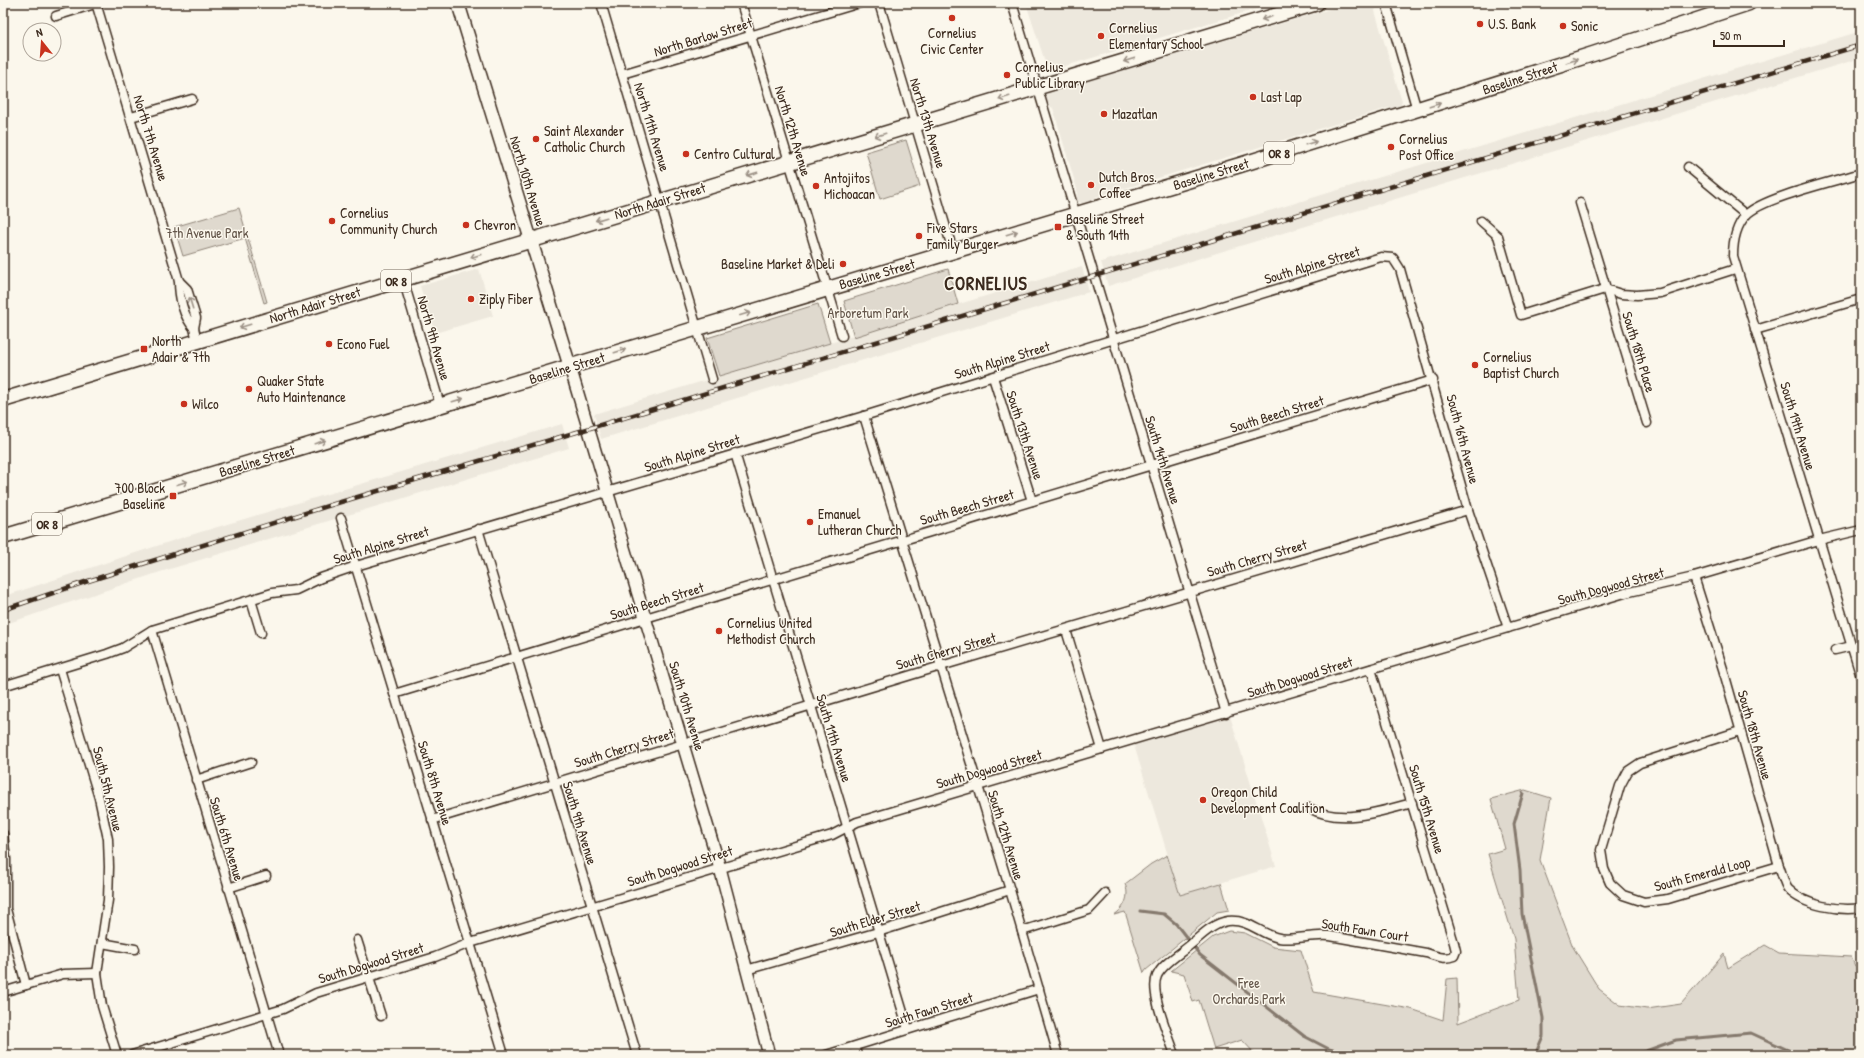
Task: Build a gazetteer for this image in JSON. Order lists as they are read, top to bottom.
{
  "streets": {
    "highway": ["Baseline Street", "OR 8", "North Adair Street"],
    "main road": ["North 10th Avenue", "South 10th Avenue"],
    "street": [
      "North Barlow Street",
      "North 13th Avenue",
      "North 11th Avenue",
      "North 12th Avenue",
      "North 7th Avenue",
      "South Alpine Street",
      "North 9th Avenue",
      "South 18th Place",
      "South Beech Street",
      "South 19th Avenue",
      "South 13th Avenue",
      "South 16th Avenue",
      "South 14th Avenue",
      "South Cherry Street",
      "South Dogwood Street",
      "South 18th Avenue",
      "South 11th Avenue",
      "South 8th Avenue",
      "South 5th Avenue",
      "South 15th Avenue",
      "South 9th Avenue",
      "South 12th Avenue",
      "South 6th Avenue",
      "South Emerald Loop",
      "South Elder Street",
      "South Fawn Court",
      "South Fawn Street"
    ]
  },
  "crossings": [
    ["North Barlow Street", "North 11th Avenue"],
    ["North Barlow Street", "North 12th Avenue"],
    ["Baseline Street", "North 13th Avenue"],
    ["Baseline Street", "North 11th Avenue"],
    ["Baseline Street", "North 12th Avenue"],
    ["Baseline Street", "North 10th Avenue"],
    ["Baseline Street", "North 9th Avenue"],
    ["Baseline Street", "South 14th Avenue"],
    ["Baseline Street", "South 10th Avenue"],
    ["North 13th Avenue", "North Adair Street"],
    ["North 11th Avenue", "North Adair Street"],
    ["North 12th Avenue", "North Adair Street"],
    ["North 7th Avenue", "North Adair Street"],
    ["North 10th Avenue", "North Adair Street"],
    ["North 10th Avenue", "South 10th Avenue"],
    ["North Adair Street", "North 9th Avenue"],
    ["North Adair Street", "South 14th Avenue"],
    ["South Alpine Street", "South 13th Avenue"],
    ["South Alpine Street", "South 16th Avenue"],
    ["South Alpine Street", "South 14th Avenue"],
    ["South Alpine Street", "South 10th Avenue"],
    ["South Alpine Street", "South 11th Avenue"],
    ["South Alpine Street", "South 8th Avenue"],
    ["South Alpine Street", "South 5th Avenue"],
    ["South Alpine Street", "South 9th Avenue"],
    ["South Alpine Street", "South 12th Avenue"],
    ["South Alpine Street", "South 6th Avenue"],
    ["South Beech Street", "South 13th Avenue"],
    ["South Beech Street", "South 16th Avenue"],
    ["South Beech Street", "South 14th Avenue"],
    ["South Beech Street", "South 10th Avenue"],
    ["South Beech Street", "South 11th Avenue"],
    ["South Beech Street", "South 8th Avenue"],
    ["South Beech Street", "South 9th Avenue"],
    ["South Beech Street", "South 12th Avenue"],
    ["South 19th Avenue", "South Dogwood Street"],
    ["South 16th Avenue", "South Cherry Street"],
    ["South 16th Avenue", "South Dogwood Street"],
    ["South 14th Avenue", "South Cherry Street"],
    ["South 14th Avenue", "South Dogwood Street"],
    ["South Cherry Street", "South 10th Avenue"],
    ["South Cherry Street", "South 11th Avenue"],
    ["South Cherry Street", "South 8th Avenue"],
    ["South Cherry Street", "South 9th Avenue"],
    ["South Cherry Street", "South 12th Avenue"],
    ["South Dogwood Street", "South 10th Avenue"],
    ["South Dogwood Street", "South 18th Avenue"],
    ["South Dogwood Street", "South 11th Avenue"],
    ["South Dogwood Street", "South 8th Avenue"],
    ["South Dogwood Street", "South 15th Avenue"],
    ["South Dogwood Street", "South 9th Avenue"],
    ["South Dogwood Street", "South 12th Avenue"],
    ["South Dogwood Street", "South 6th Avenue"],
    ["South 10th Avenue", "South Elder Street"],
    ["South 18th Avenue", "South Emerald Loop"],
    ["South 11th Avenue", "South Elder Street"],
    ["South 11th Avenue", "South Fawn Street"],
    ["South 15th Avenue", "South Fawn Court"],
    ["South 12th Avenue", "South Elder Street"],
    ["South 12th Avenue", "South Fawn Street"]
  ],
  "one_way": ["Baseline Street", "North Adair Street"],
  "districts": ["CORNELIUS"],
  "parks": ["7th Avenue Park", "Arboretum Park", "Free Orchards Park"],
  "places": {
    "other": [
      "Cornelius Civic Center",
      "U.S. Bank",
      "Sonic",
      "Cornelius Elementary School",
      "Cornelius Public Library",
      "Last Lap",
      "Mazatlan",
      "Saint Alexander Catholic Church",
      "Cornelius Post Office",
      "Centro Cultural",
      "Dutch Bros. Coffee",
      "Antojitos Michoacan",
      "Cornelius Community Church",
      "Chevron",
      "Five Stars Family Burger",
      "Baseline Market & Deli",
      "Ziply Fiber",
      "Econo Fuel",
      "Cornelius Baptist Church",
      "Quaker State Auto Maintenance",
      "Wilco",
      "Emanuel Lutheran Church",
      "Cornelius United Methodist Church",
      "Oregon Child Development Coalition"
    ],
    "transit": ["Baseline Street & South 14th", "North Adair & 7th", "700 Block Baseline"]
  },
  "scale_bar": "50 m",
  "north": "top"
}
